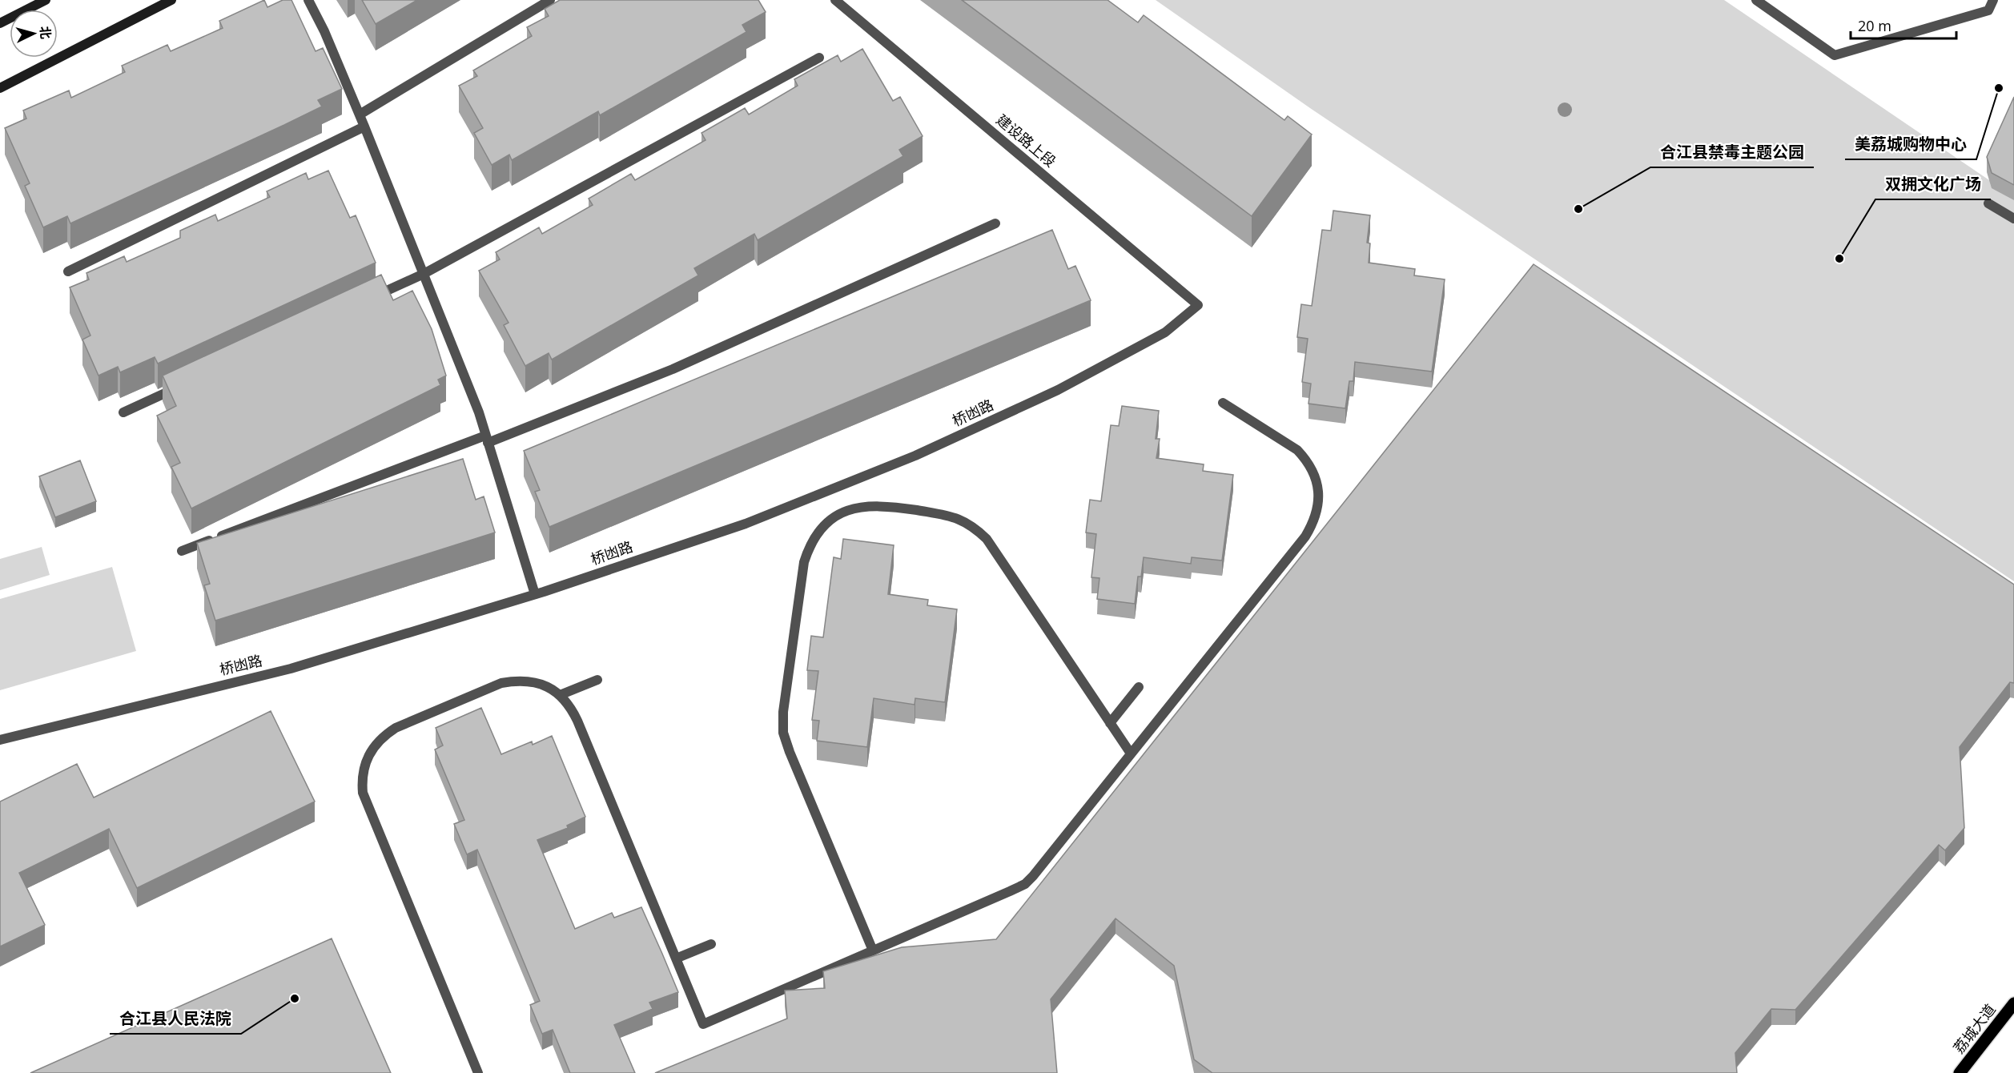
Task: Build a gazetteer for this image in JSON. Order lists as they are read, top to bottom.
{
  "streets": {
    "main road": ["荔城大道"],
    "street": ["建设路上段", "桥凼路"]
  },
  "crossings": [
    ["建设路上段", "桥凼路"]
  ],
  "places": [
    "美荔城购物中心",
    "合江县禁毒主题公园",
    "双拥文化广场",
    "合江县人民法院"
  ],
  "scale_bar": "20 m",
  "north": "right"
}
